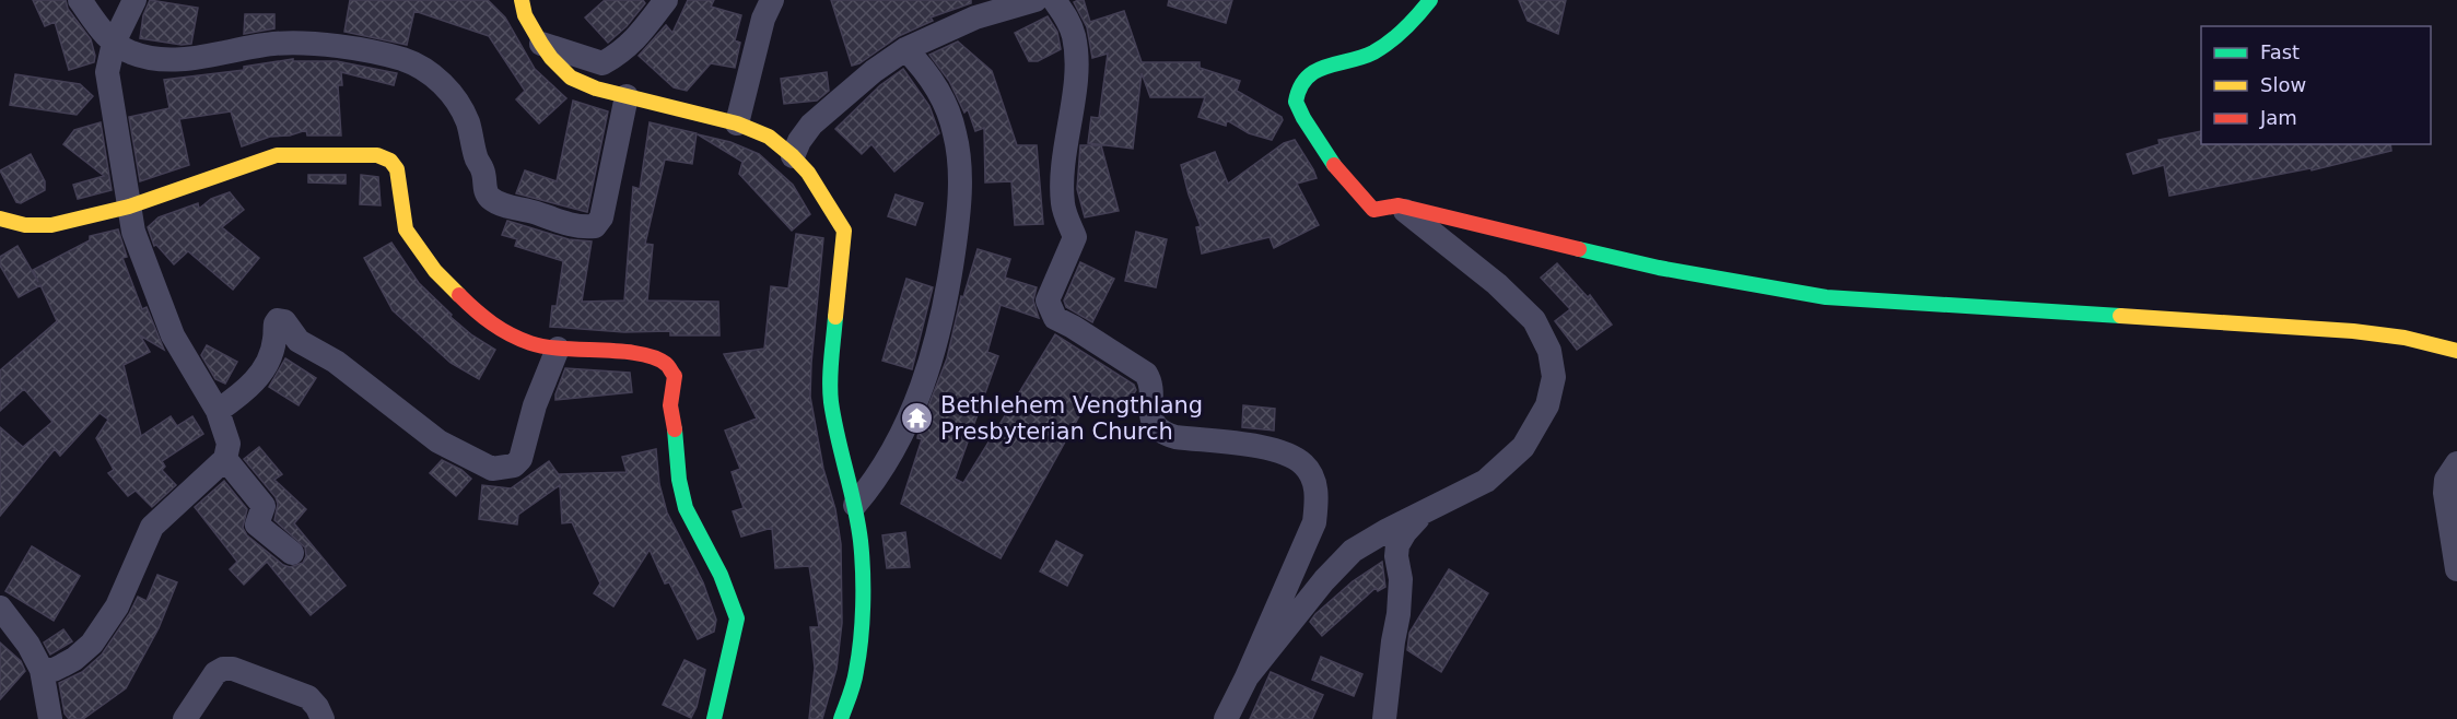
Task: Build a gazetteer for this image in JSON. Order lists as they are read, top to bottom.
{
  "places": {
    "temple": ["Bethlehem Vengthlang Presbyterian Church"]
  },
  "legend": ["Fast", "Slow", "Jam"]
}
